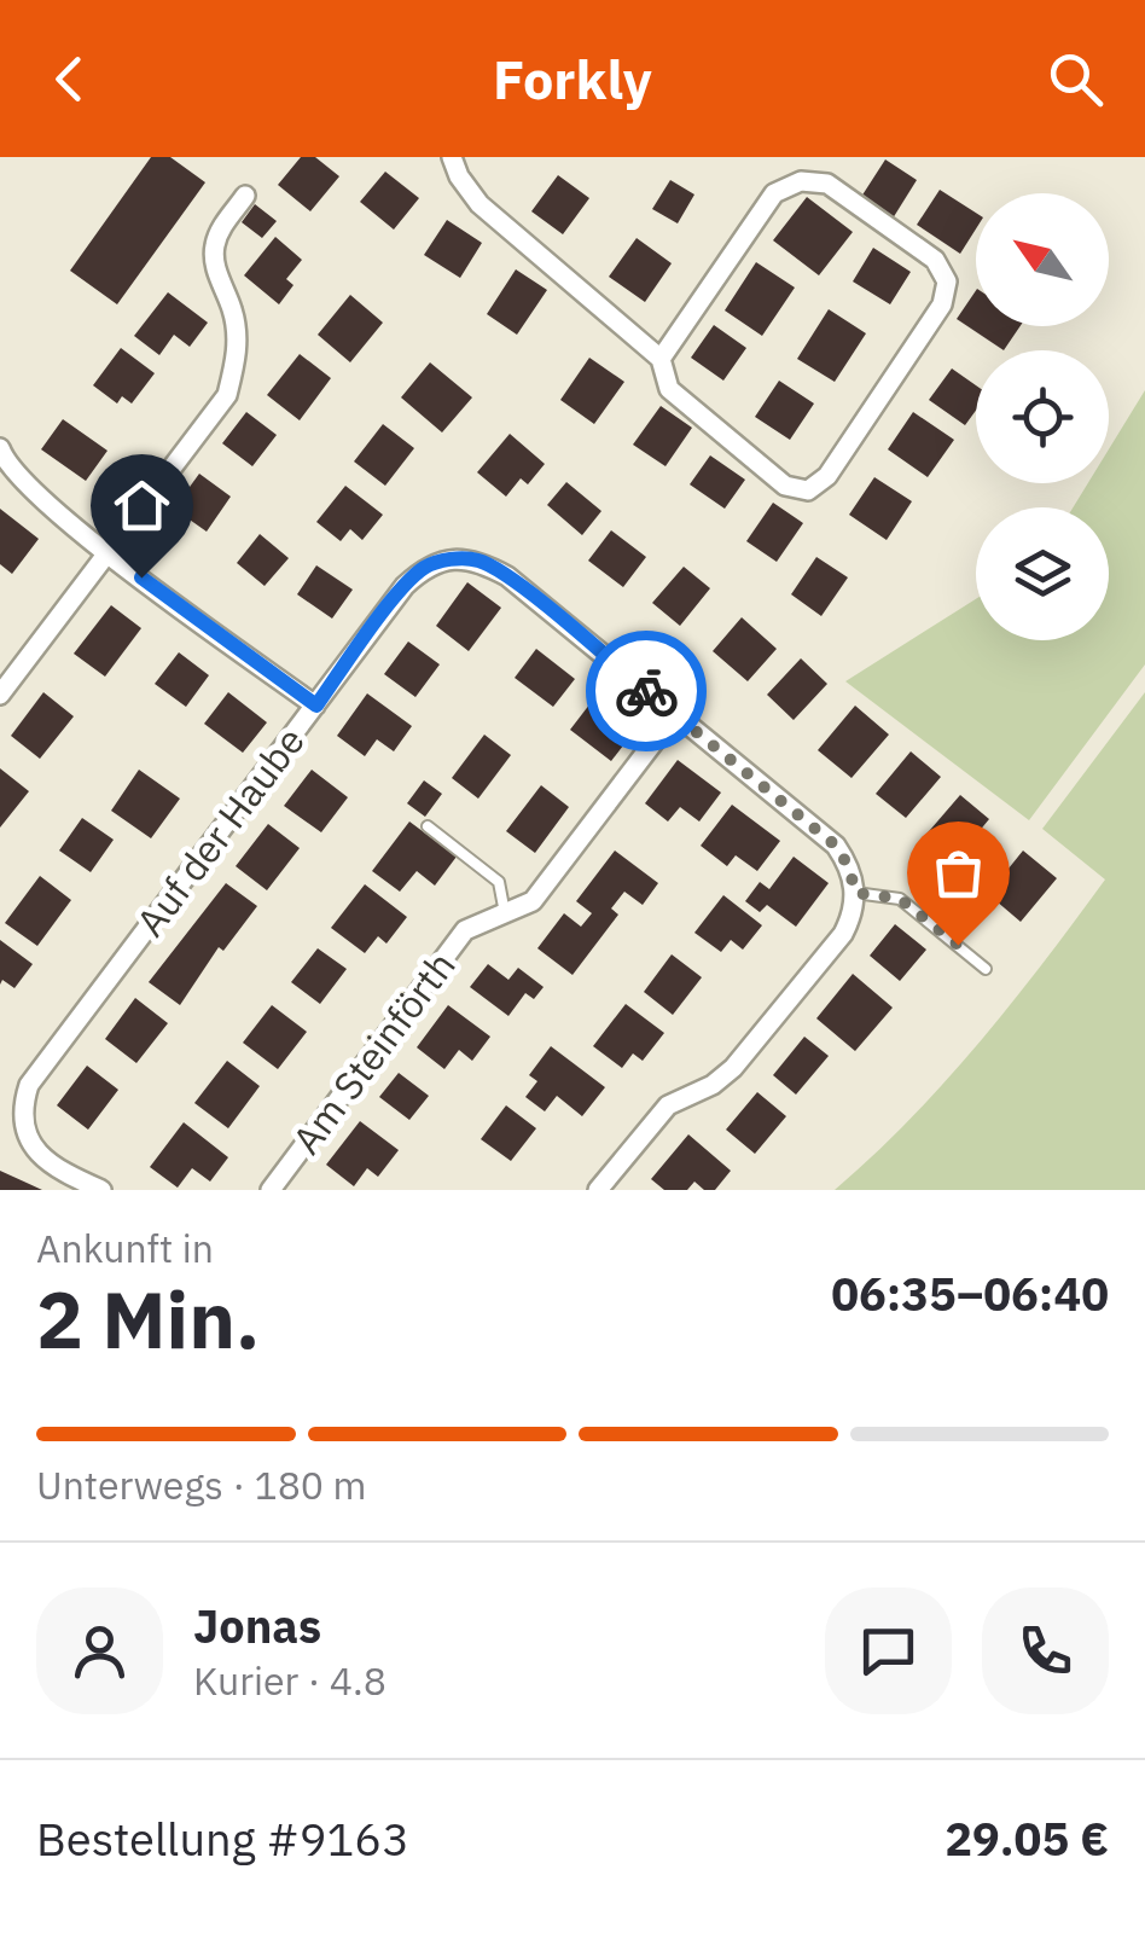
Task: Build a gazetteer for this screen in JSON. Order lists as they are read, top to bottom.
{
  "streets": {
    "street": ["Auf der Haube", "Am Steinförth"]
  },
  "crossings": [
    ["Auf der Haube", "Am Steinförth"]
  ],
  "north": "top left",
  "page": {
    "header": "Forkly",
    "heading": ["2 Min.", "Ankunft in", "06:35–06:40"],
    "panel": [
      "Jonas",
      "Kurier · 4.8",
      "Bestellung #9163",
      "29.05 €"
    ],
    "bar": "Unterwegs · 180 m"
  }
}
